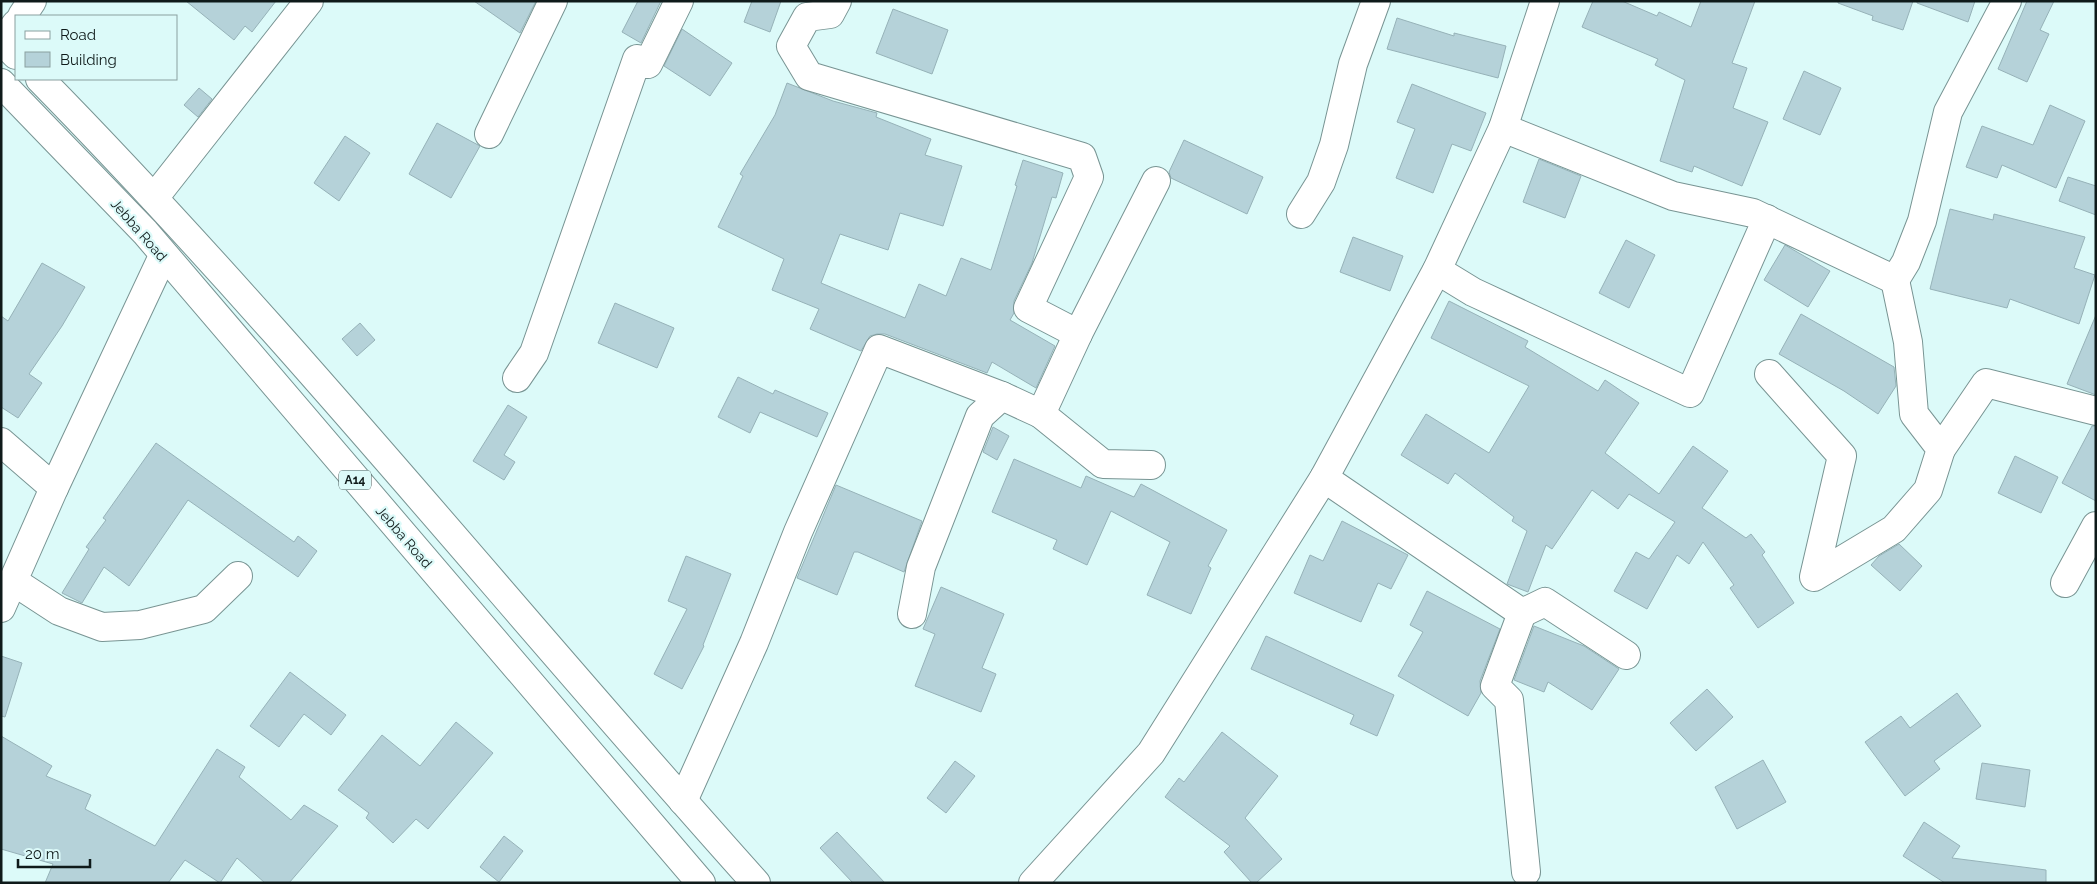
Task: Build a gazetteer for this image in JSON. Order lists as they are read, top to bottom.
{
  "streets": {
    "main road": ["Jebba Road", "A14"]
  },
  "legend": ["Road", "Building"],
  "scale_bar": "20 m"
}
